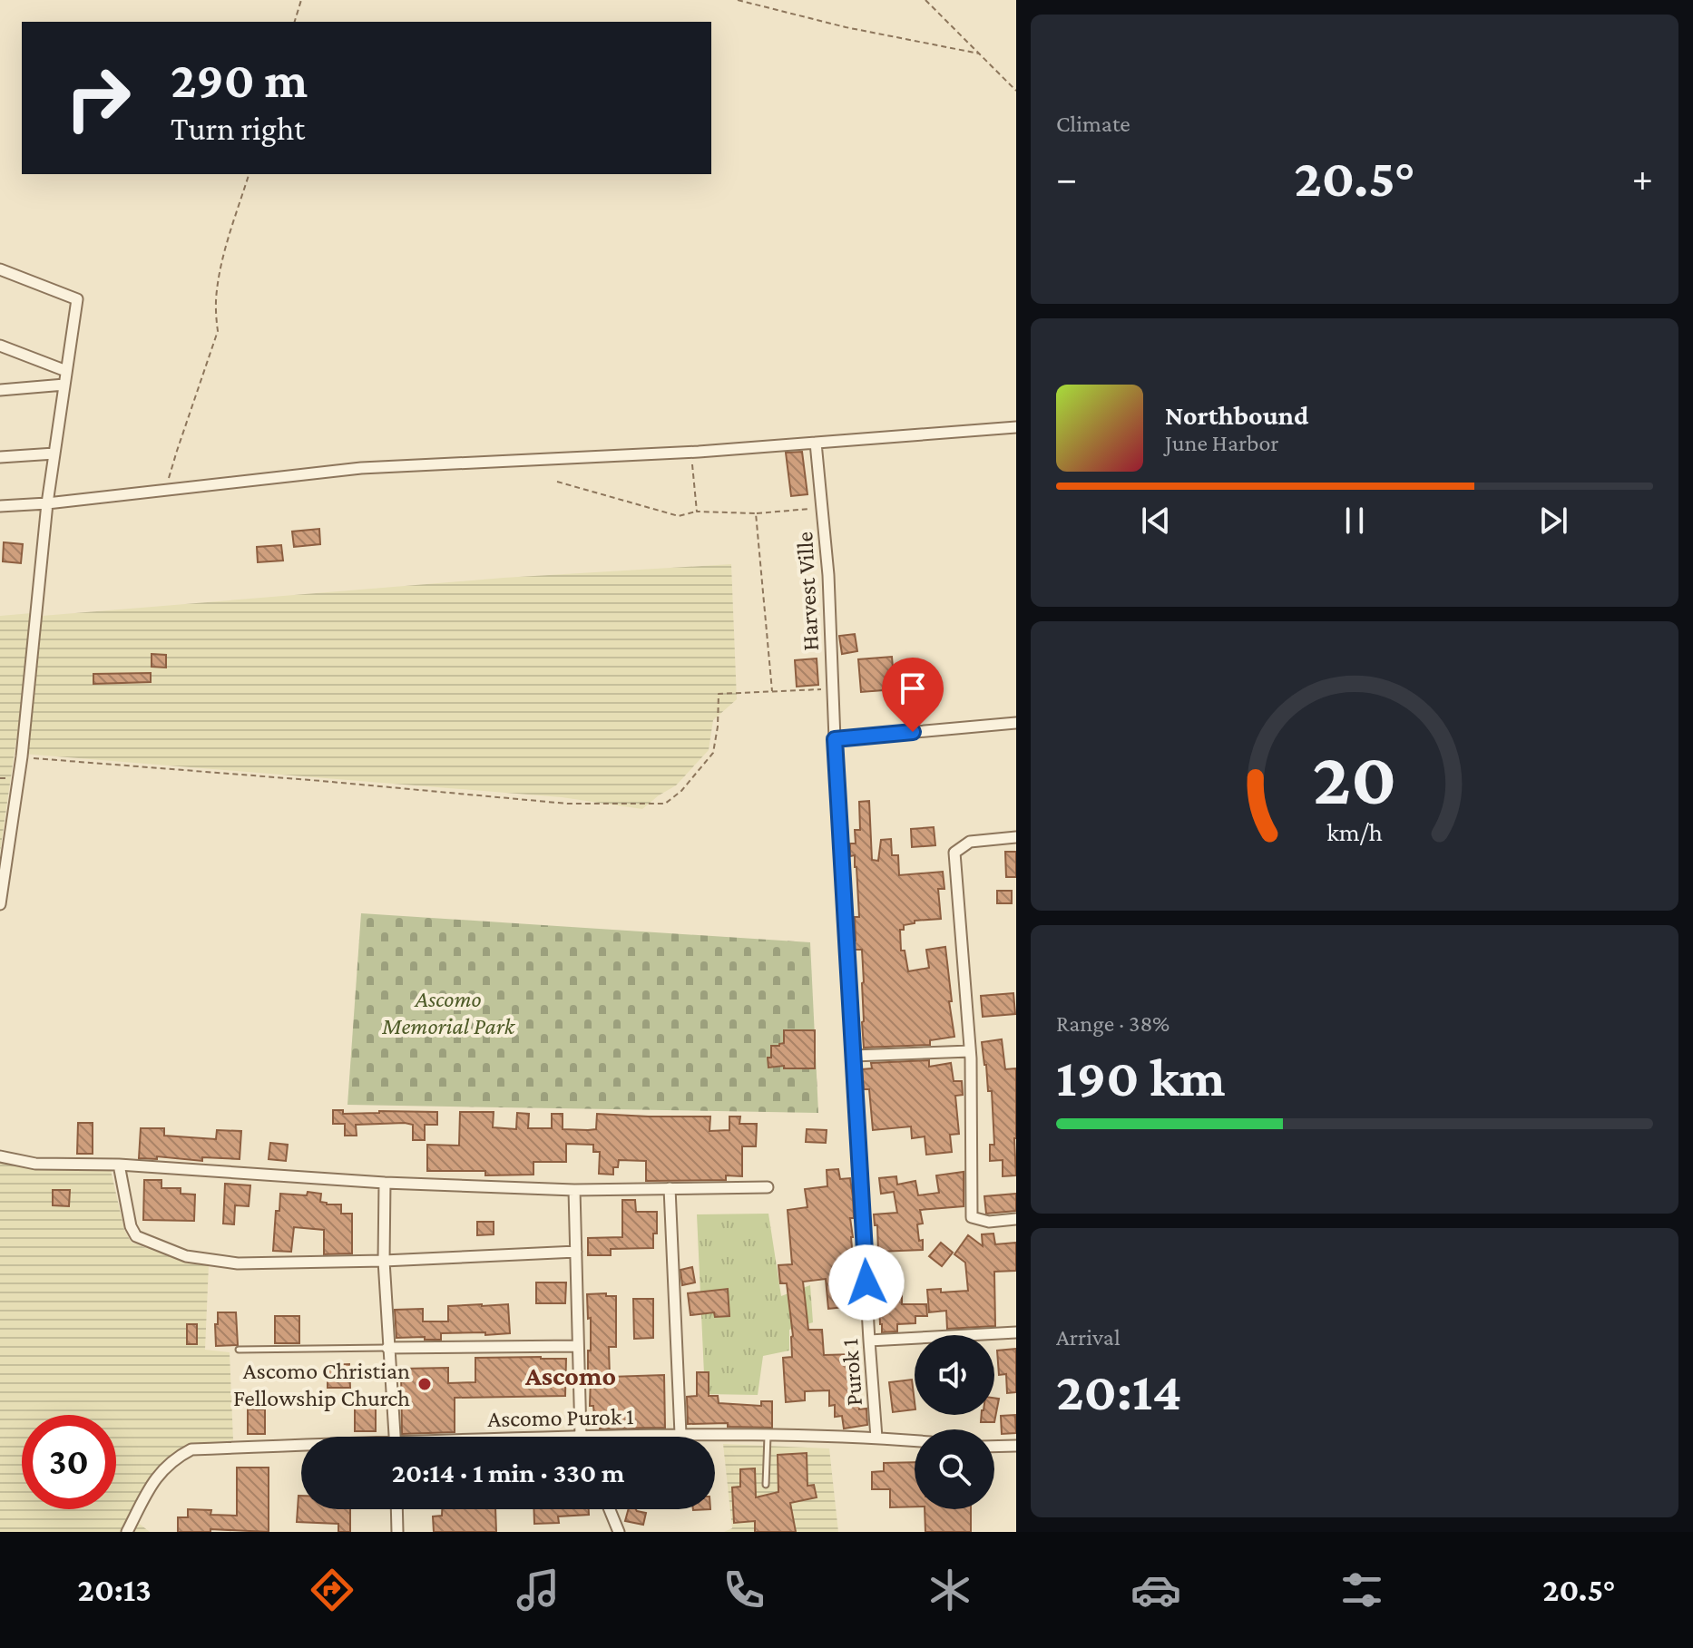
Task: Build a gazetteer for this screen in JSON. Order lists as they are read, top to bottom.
{
  "streets": {
    "street": ["Harvest Ville", "Purok 1", "Ascomo Purok 1"]
  },
  "crossings": [
    ["Harvest Ville", "Purok 1"],
    ["Purok 1", "Ascomo Purok 1"]
  ],
  "districts": ["Ascomo"],
  "parks": ["Ascomo Memorial Park"],
  "places": ["Ascomo Christian Fellowship Church"],
  "page": {
    "tile": [
      "Climate",
      ["Range · 38%", "190 km"],
      ["Arrival", "20:14"]
    ],
    "turn": ["290 m", "Turn right"],
    "heat": ["−", "20.5°", "+"],
    "song": ["Northbound", "June Harbor"],
    "limit": "30",
    "trip": "20:14 · 1 min · 330 m",
    "tabs": ["20:13", "20.5°"],
    "gauge": ["20", "km/h"]
  }
}
